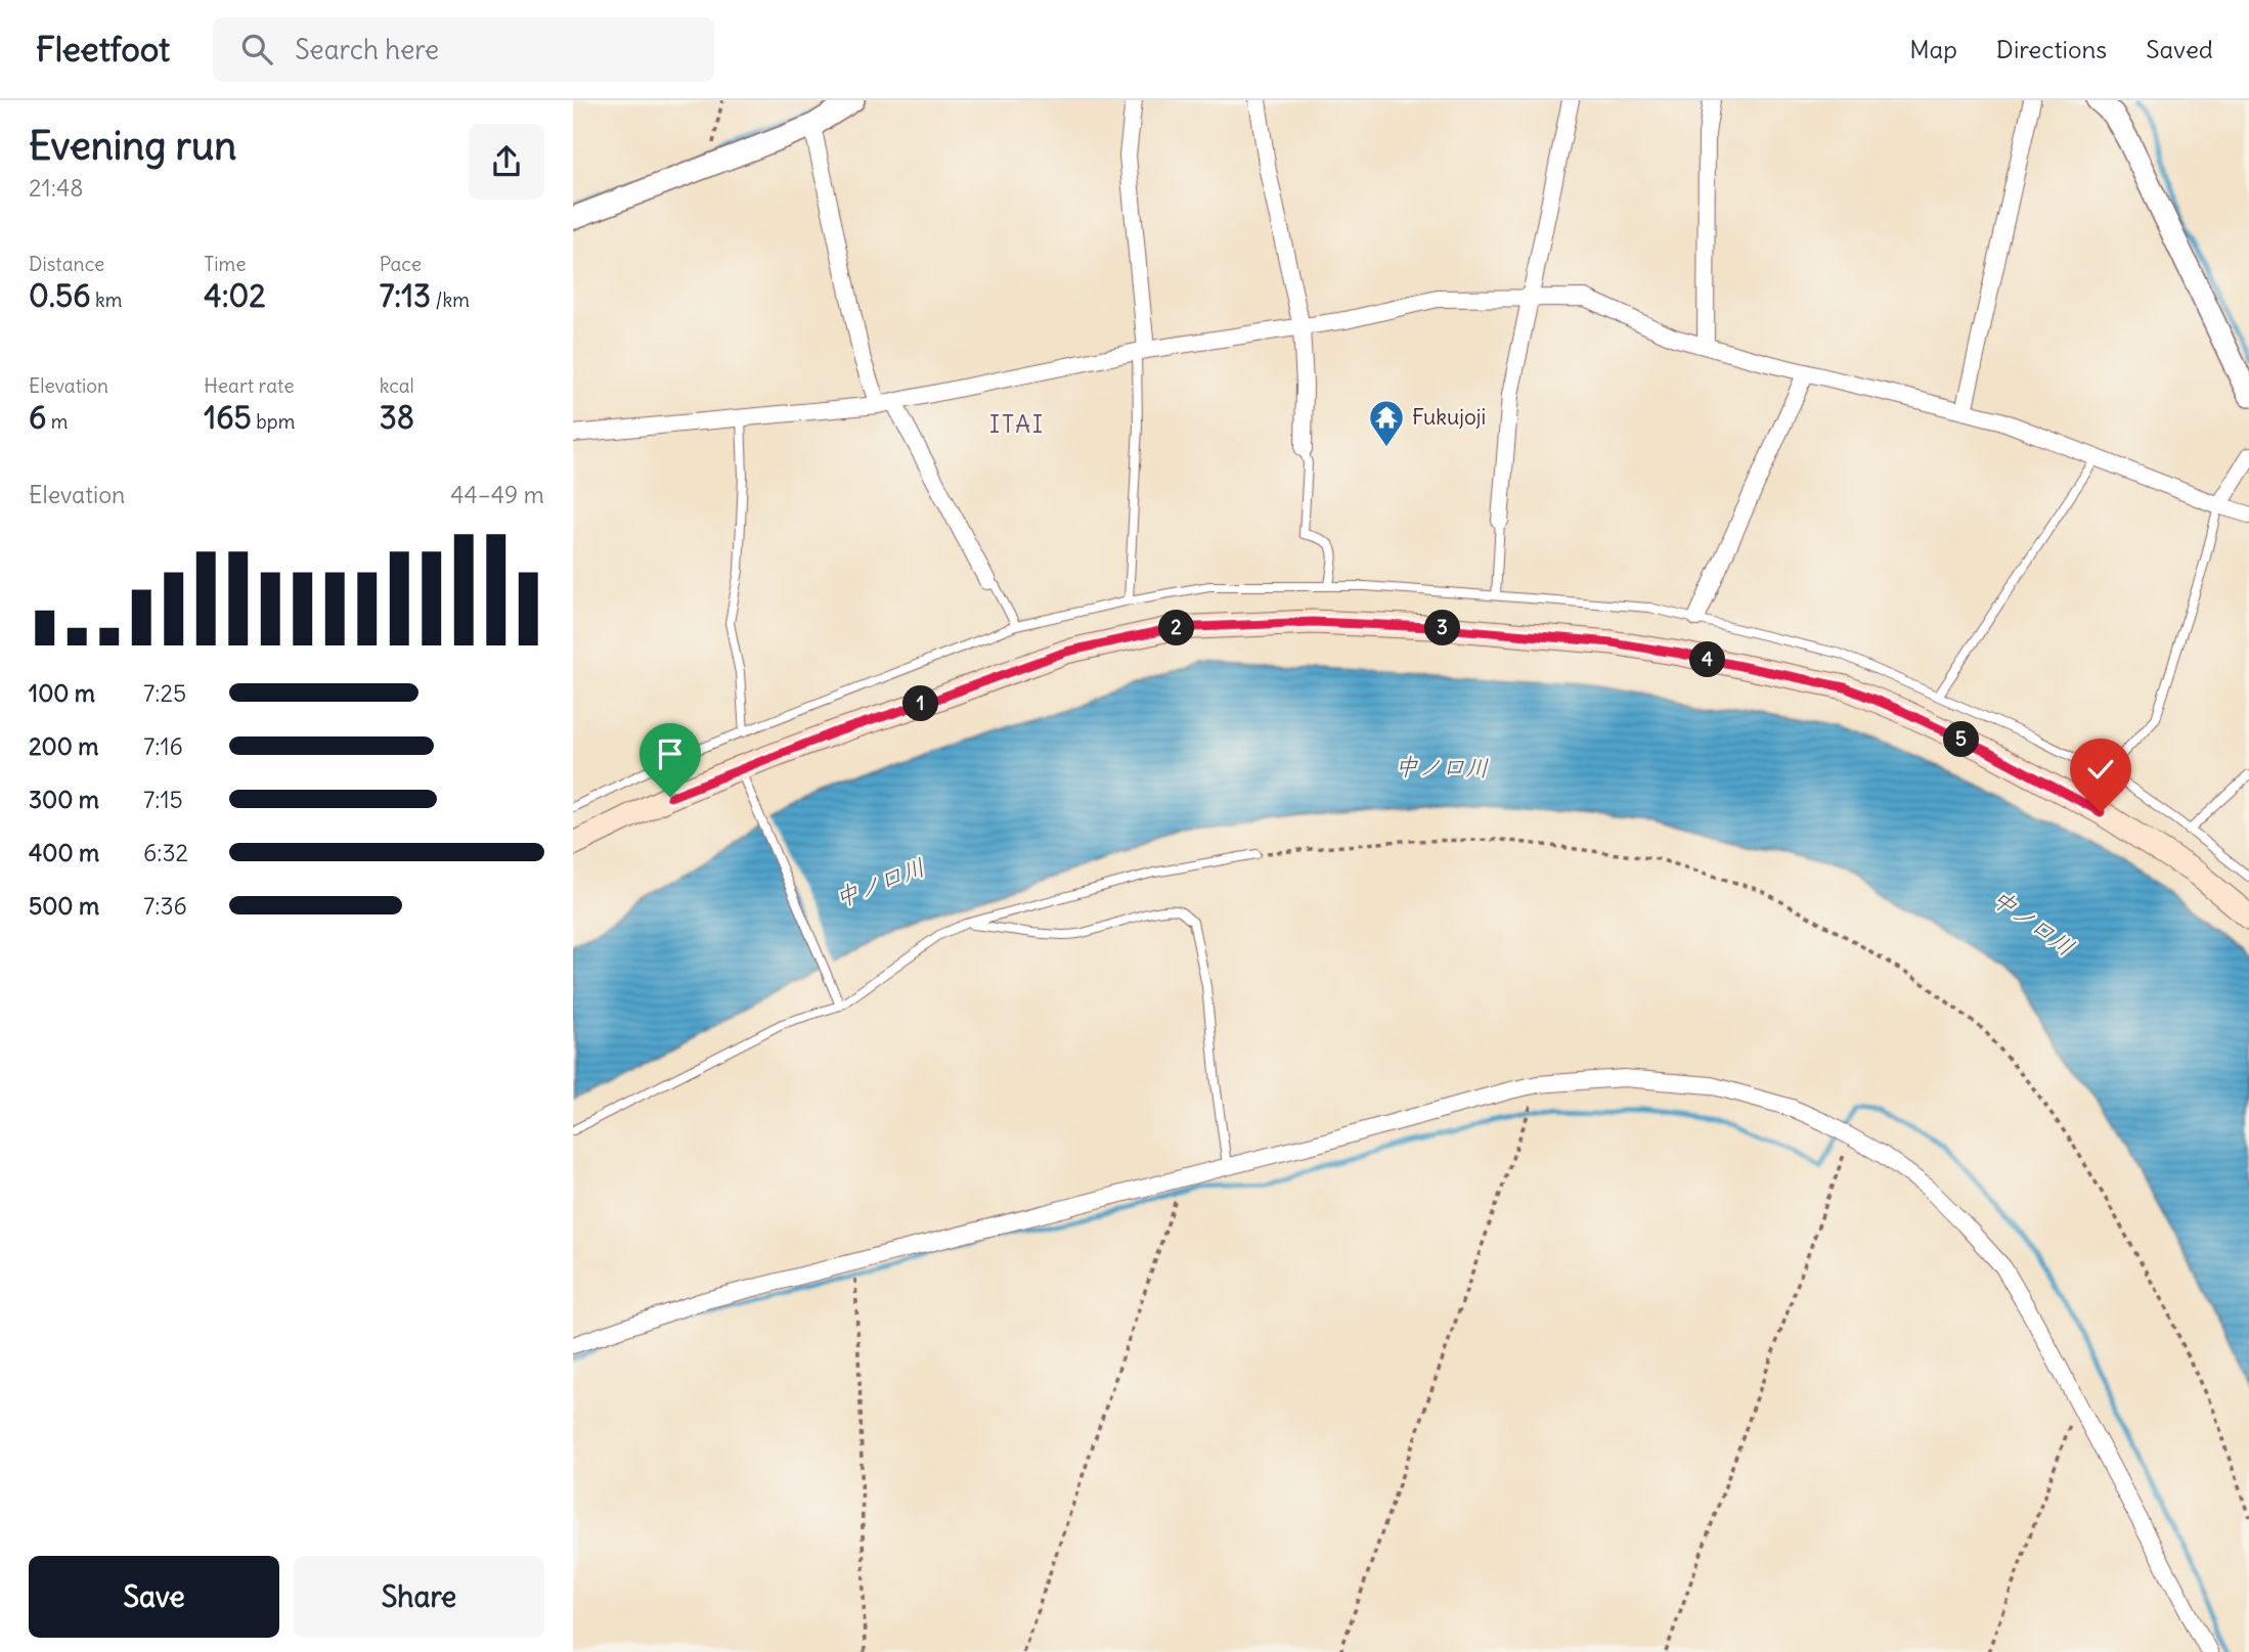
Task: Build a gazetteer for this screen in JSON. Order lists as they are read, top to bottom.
{
  "districts": ["ITAI"],
  "water": ["中ノ口川"],
  "places": {
    "temple": ["Fukujoji"]
  },
  "page": {
    "header": "Fleetfoot",
    "search": "Search here",
    "nav": ["Map", "Directions", "Saved"],
    "heading": ["Evening run", "21:48"],
    "stats": [
      ["Distance", "0.56 km"],
      ["Time", "4:02"],
      ["Pace", "7:13 /km"],
      ["Elevation", "6 m"],
      ["Heart rate", "165 bpm"],
      ["kcal", "38"]
    ],
    "chart": ["Elevation", "44–49 m"],
    "pins": [
      "2",
      "3",
      "4",
      "1",
      "5"
    ],
    "list": [
      {
        "name": "100 m",
        "note": "7:25"
      },
      {
        "name": "200 m",
        "note": "7:16"
      },
      {
        "name": "300 m",
        "note": "7:15"
      },
      {
        "name": "400 m",
        "note": "6:32"
      },
      {
        "name": "500 m",
        "note": "7:36"
      }
    ],
    "buttons": ["Save", "Share"]
  }
}
